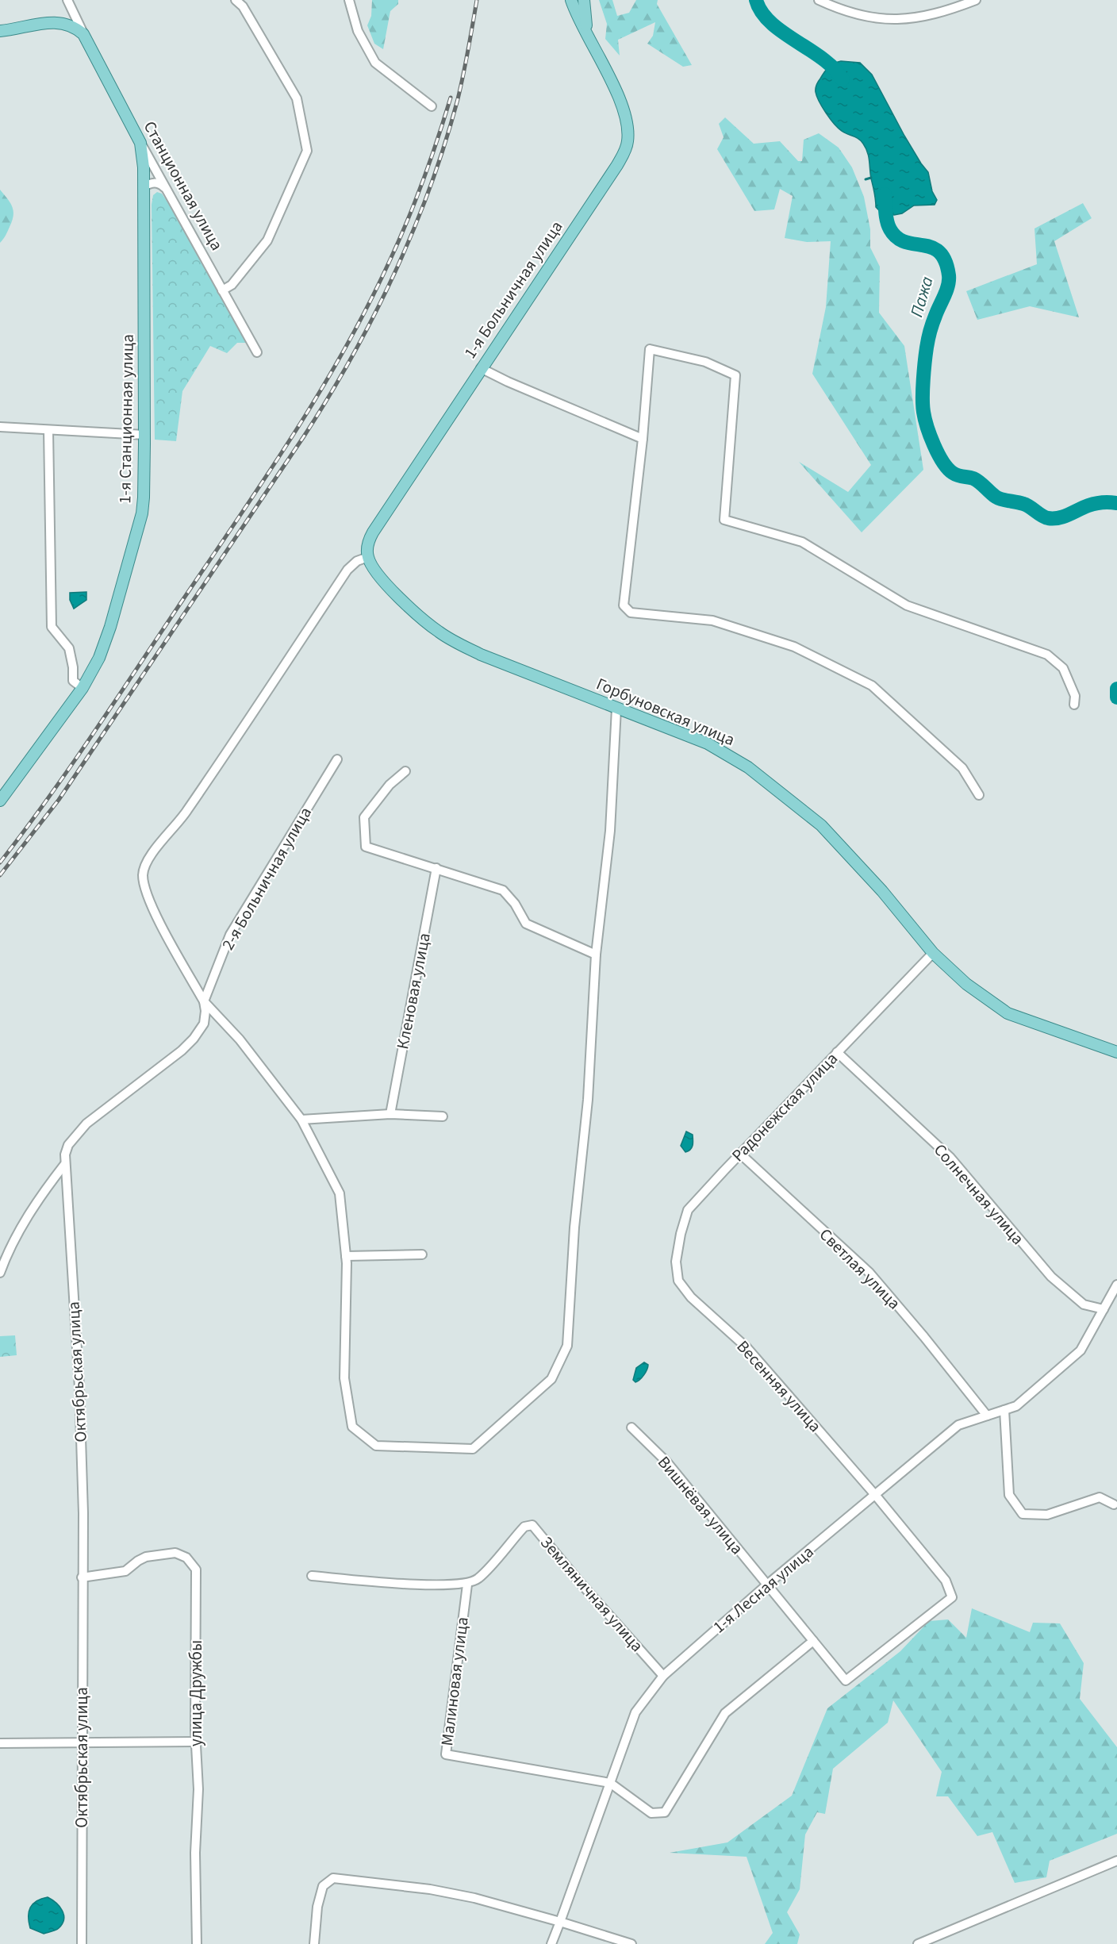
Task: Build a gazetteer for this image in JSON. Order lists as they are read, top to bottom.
{
  "streets": {
    "main road": [
      "Станционная улица",
      "1-я Больничная улица",
      "1-я Станционная улица",
      "Горбуновская улица"
    ],
    "street": [
      "2-я Больничная улица",
      "Кленовая улица",
      "Радонежская улица",
      "Солнечная улица",
      "Светлая улица",
      "Октябрьская улица",
      "Весенняя улица",
      "Вишнёвая улица",
      "1-я Лесная улица",
      "Земляничная улица",
      "Малиновая улица",
      "улица Дружбы"
    ]
  },
  "crossings": [
    ["Станционная улица", "1-я Станционная улица"],
    ["1-я Больничная улица", "Горбуновская улица"],
    ["Горбуновская улица", "Радонежская улица"],
    ["2-я Больничная улица", "Октябрьская улица"],
    ["Радонежская улица", "Солнечная улица"],
    ["Радонежская улица", "Светлая улица"],
    ["Радонежская улица", "Весенняя улица"],
    ["Солнечная улица", "1-я Лесная улица"],
    ["Светлая улица", "1-я Лесная улица"],
    ["Октябрьская улица", "улица Дружбы"],
    ["Весенняя улица", "Вишнёвая улица"],
    ["Весенняя улица", "1-я Лесная улица"],
    ["Вишнёвая улица", "1-я Лесная улица"],
    ["1-я Лесная улица", "Земляничная улица"],
    ["1-я Лесная улица", "Малиновая улица"],
    ["Земляничная улица", "Малиновая улица"]
  ],
  "water": ["Пажа"]
}
